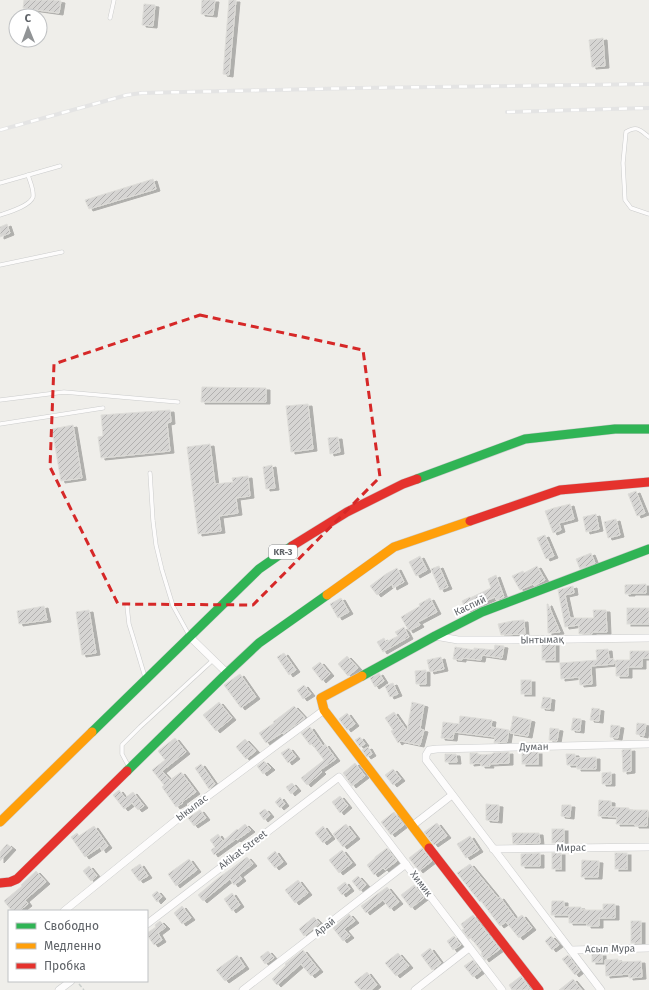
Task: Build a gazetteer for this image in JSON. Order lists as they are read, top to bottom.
{
  "streets": {
    "street": [
      "KR-3",
      "Каспий",
      "Ынтымақ",
      "Думан",
      "Ыкылас",
      "Мирас",
      "Akikat Street",
      "Химик",
      "Арай",
      "Асыл Мура"
    ]
  },
  "crossings": [
    ["Каспий", "Ынтымақ"],
    ["Каспий", "Ыкылас"],
    ["Akikat Street", "Химик"],
    ["Химик", "Арай"]
  ],
  "legend": ["Свободно", "Медленно", "Пробка"],
  "north": "top"
}
